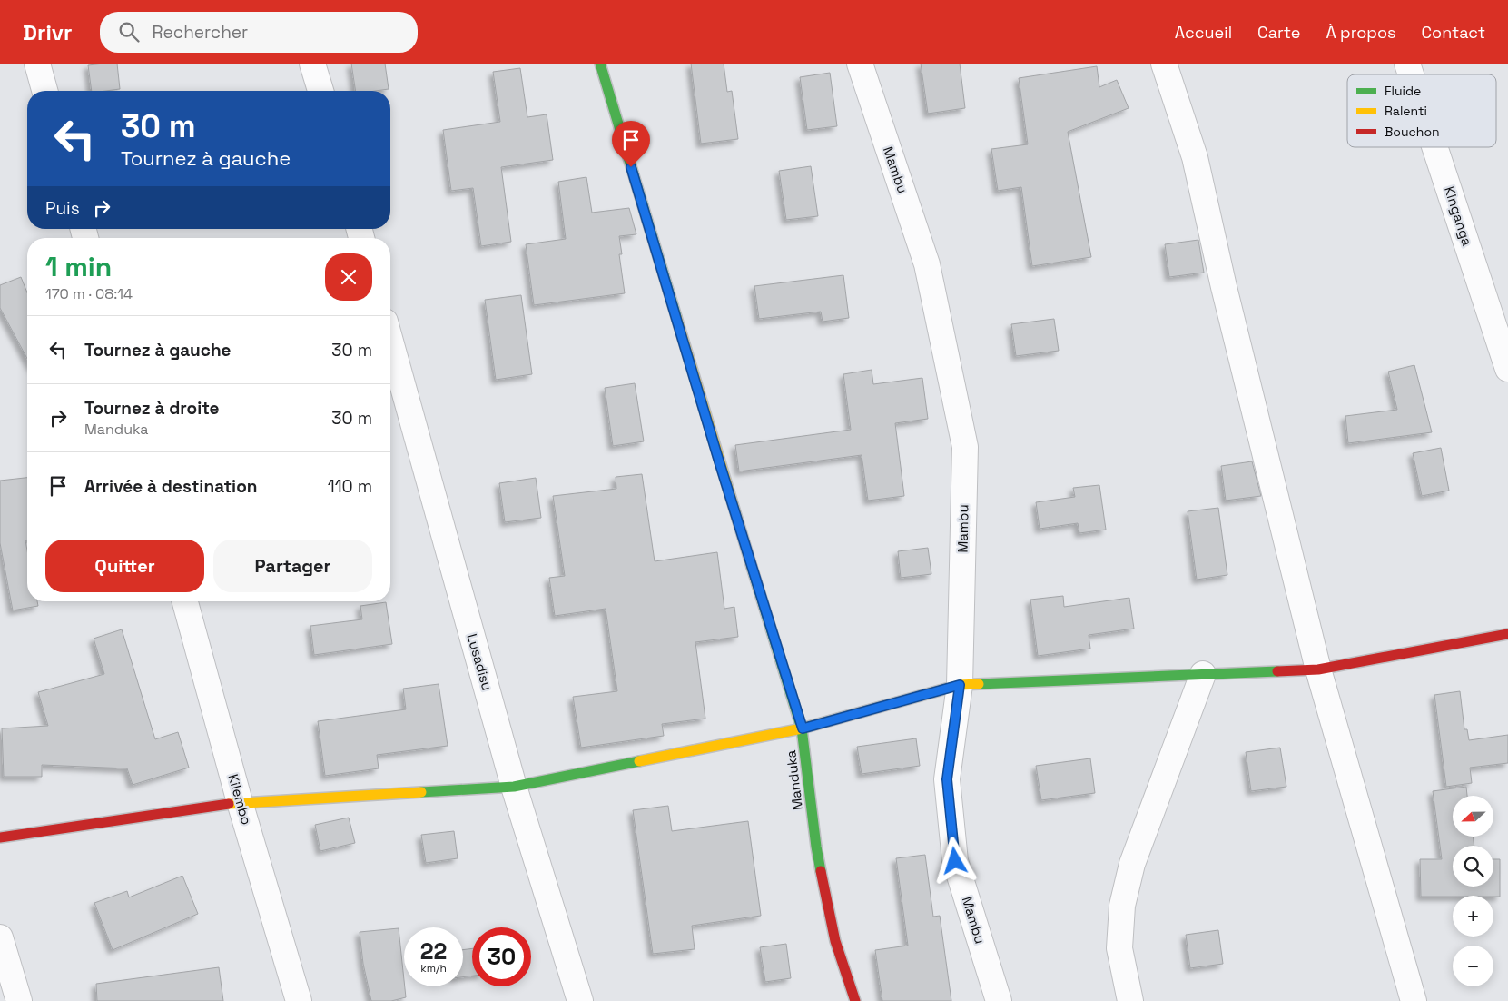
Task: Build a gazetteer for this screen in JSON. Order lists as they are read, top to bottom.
{
  "streets": {
    "street": [
      "Mambu",
      "Kinganga",
      "Lusadisu",
      "Manduka",
      "Kilembo"
    ]
  },
  "legend": ["Fluide", "Ralenti", "Bouchon"],
  "north": "left",
  "page": {
    "header": "Drivr",
    "search": "Rechercher",
    "nav": [
      "Accueil",
      "Carte",
      "À propos",
      "Contact"
    ],
    "turn": ["30 m", "Tournez à gauche"],
    "then": "Puis",
    "heading": ["1 min", "170 m · 08:14"],
    "list": [
      {
        "name": "Tournez à gauche",
        "value": "30 m"
      },
      {
        "name": "Tournez à droite",
        "note": "Manduka",
        "value": "30 m"
      },
      {
        "name": "Arrivée à destination",
        "value": "110 m"
      }
    ],
    "buttons": ["Quitter", "Partager"],
    "map_buttons": ["+", "−"],
    "speed": "22 km/h",
    "limit": "30"
  }
}
